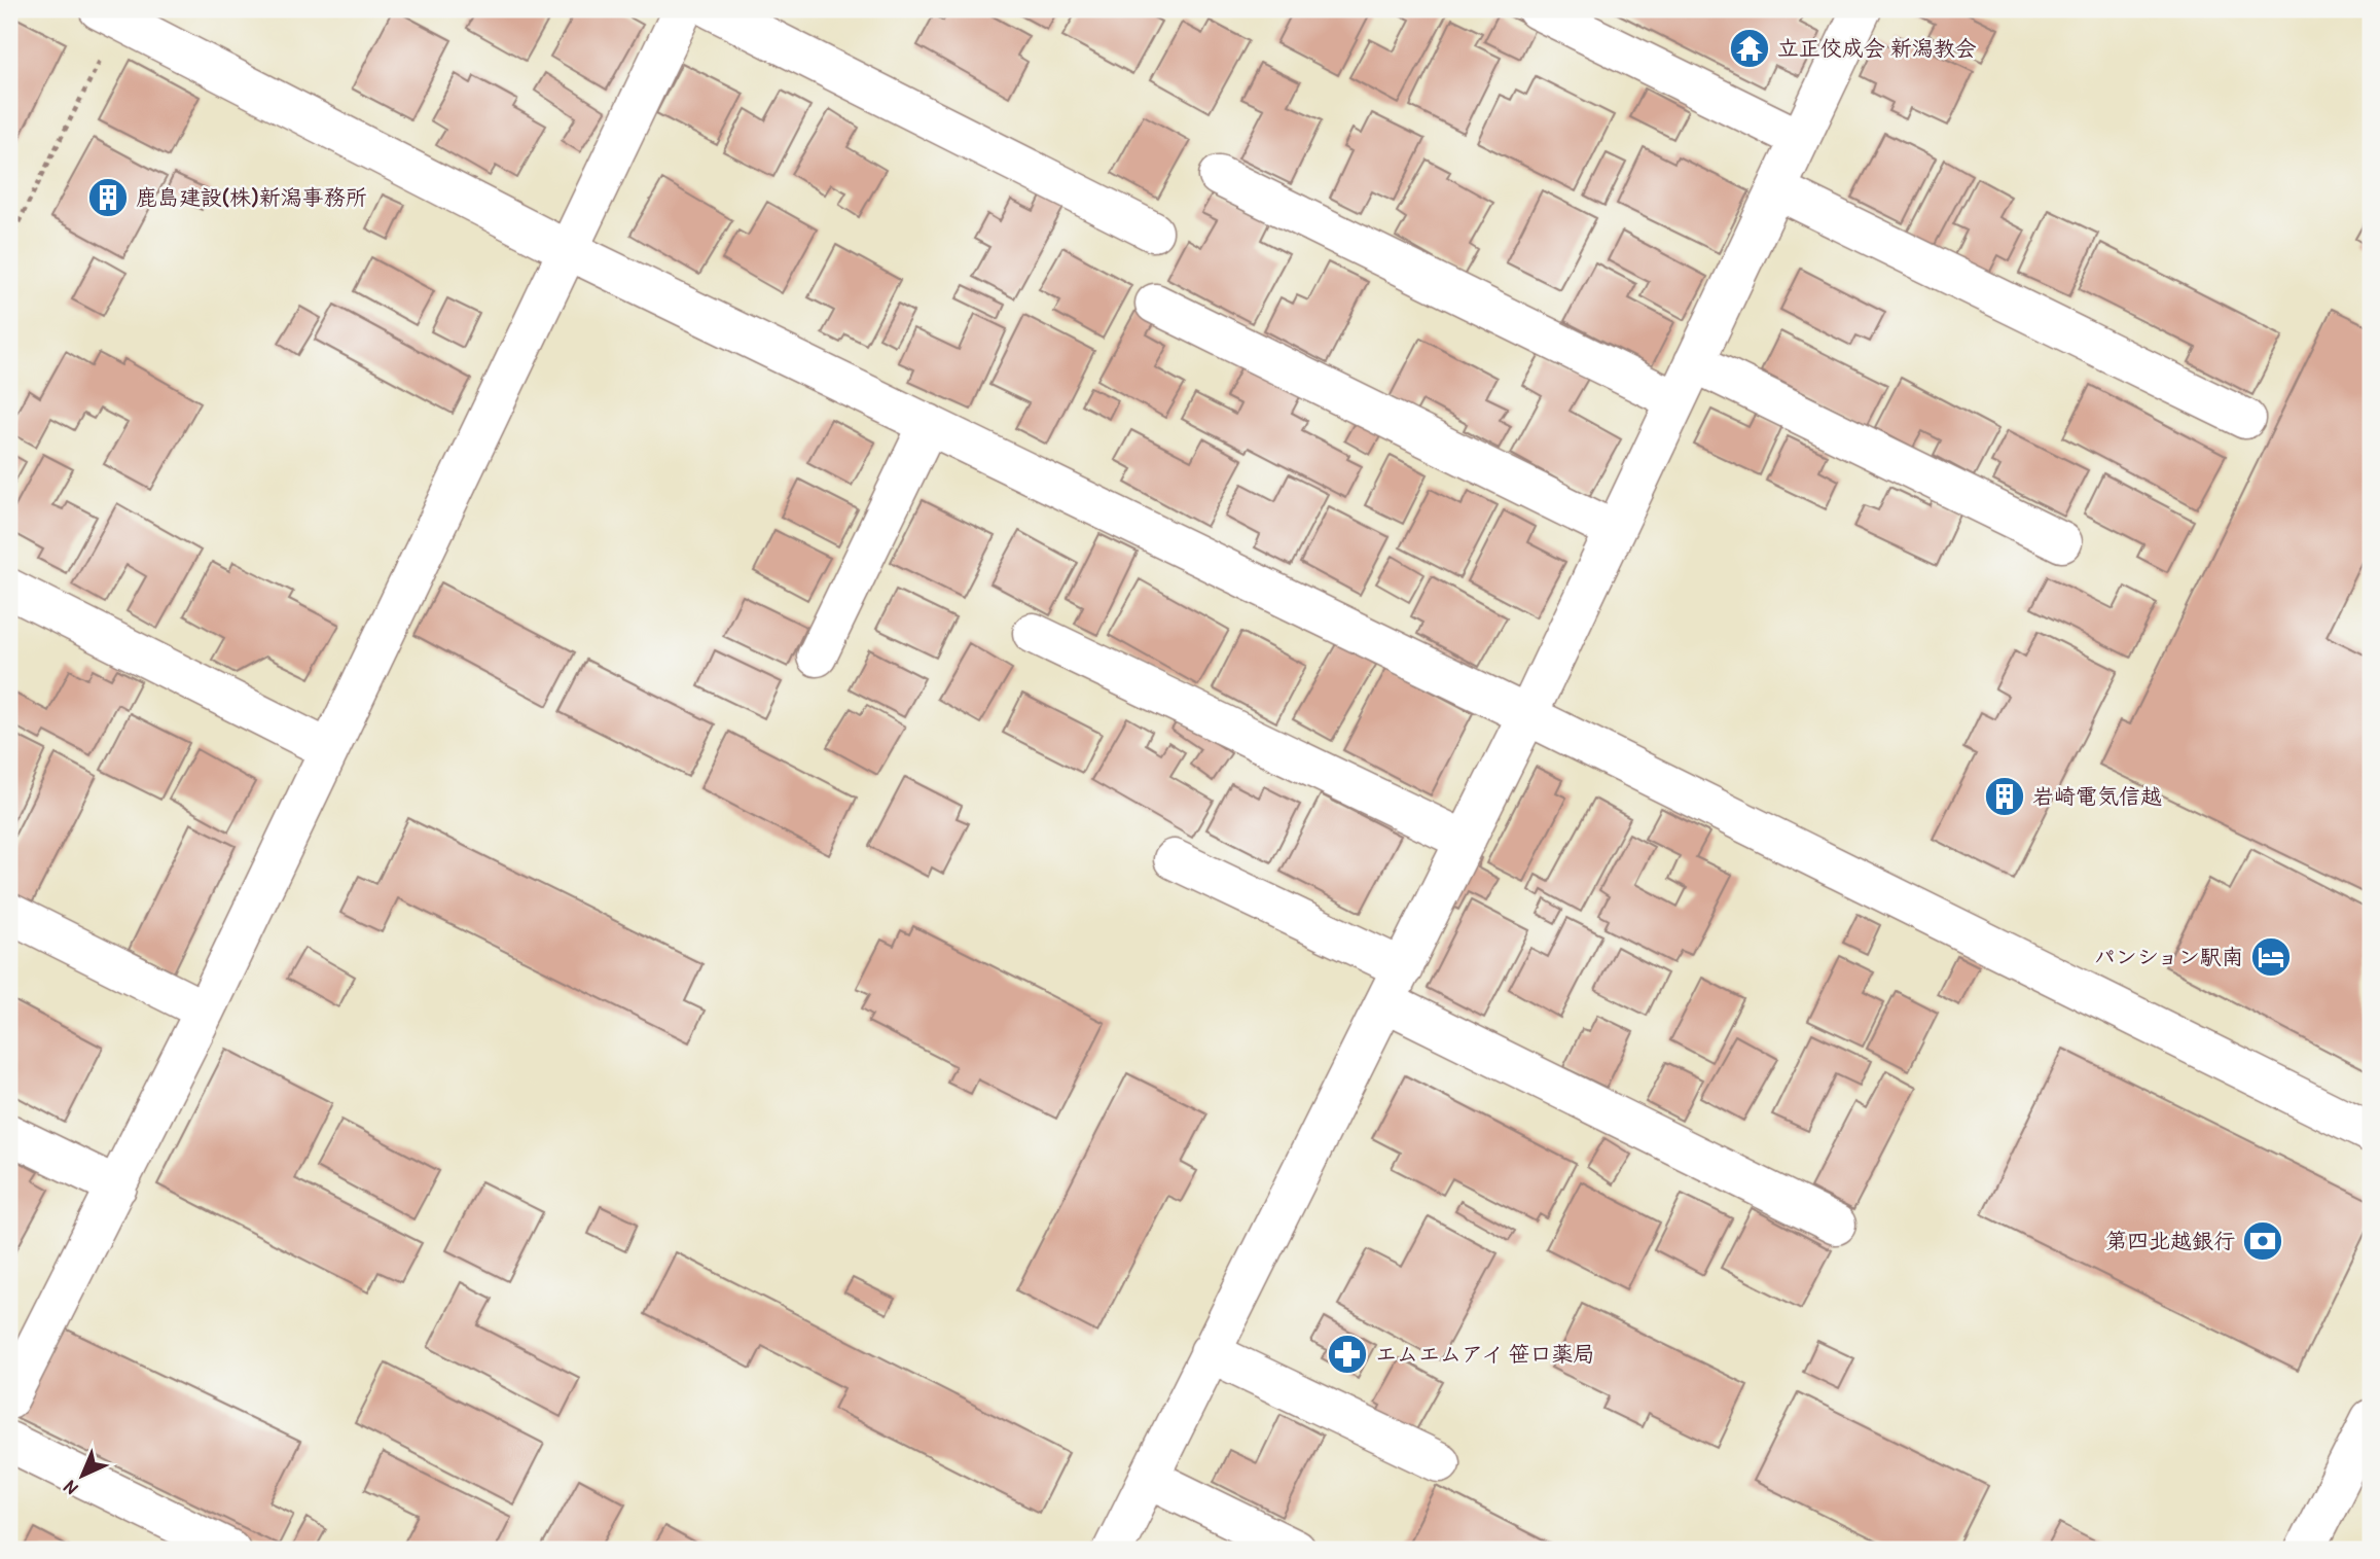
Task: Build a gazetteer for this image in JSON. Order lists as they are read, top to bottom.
{
  "places": {
    "temple": ["立正佼成会 新潟教会"],
    "building": ["鹿島建設(株)新潟事務所", "岩崎電気信越"],
    "hotel": ["パンション駅南"],
    "bank": ["第四北越銀行"],
    "pharmacy": ["エムエムアイ 笹口薬局"]
  },
  "north": "bottom left"
}
